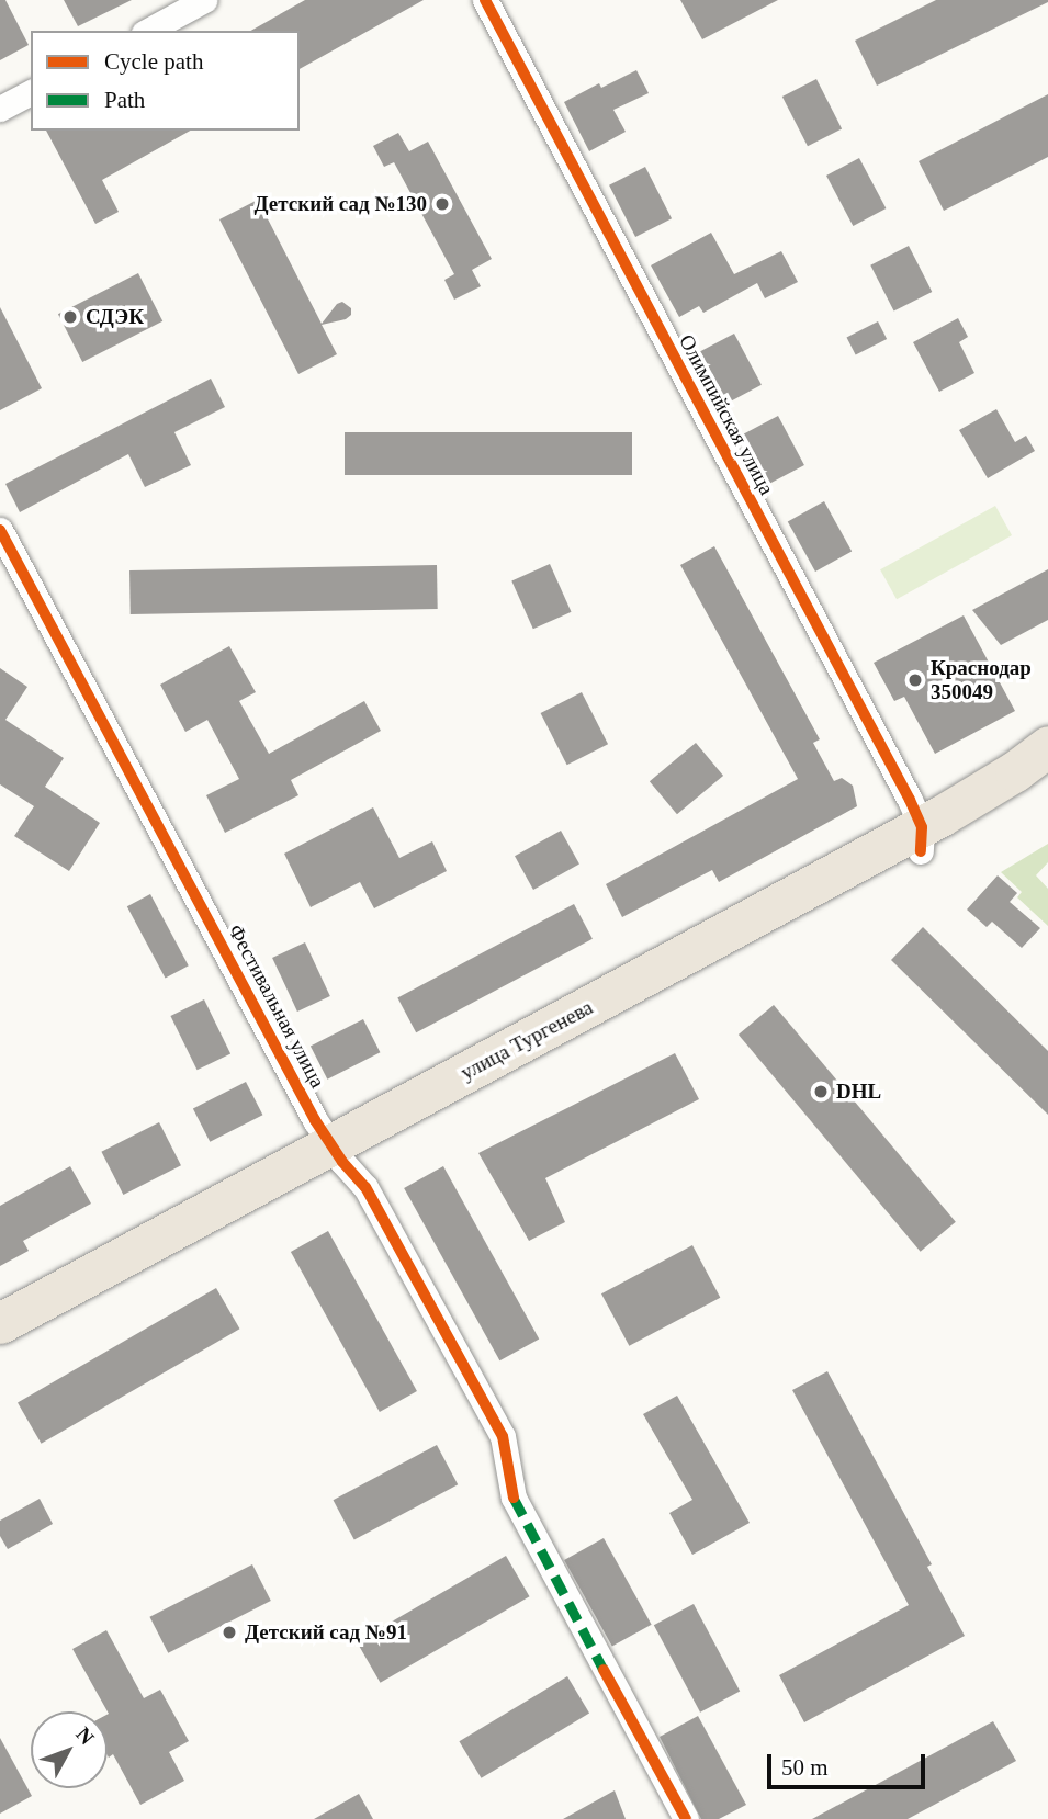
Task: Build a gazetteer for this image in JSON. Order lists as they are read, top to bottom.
{
  "streets": {
    "main road": ["улица Тургенева"],
    "street": ["Олимпийская улица", "Фестивальная улица"]
  },
  "crossings": [
    ["Олимпийская улица", "улица Тургенева"],
    ["Фестивальная улица", "улица Тургенева"]
  ],
  "places": [
    "Детский сад №130",
    "СДЭК",
    "Краснодар 350049",
    "DHL",
    "Детский сад №91"
  ],
  "legend": ["Cycle path", "Path"],
  "scale_bar": "50 m",
  "north": "top right"
}
